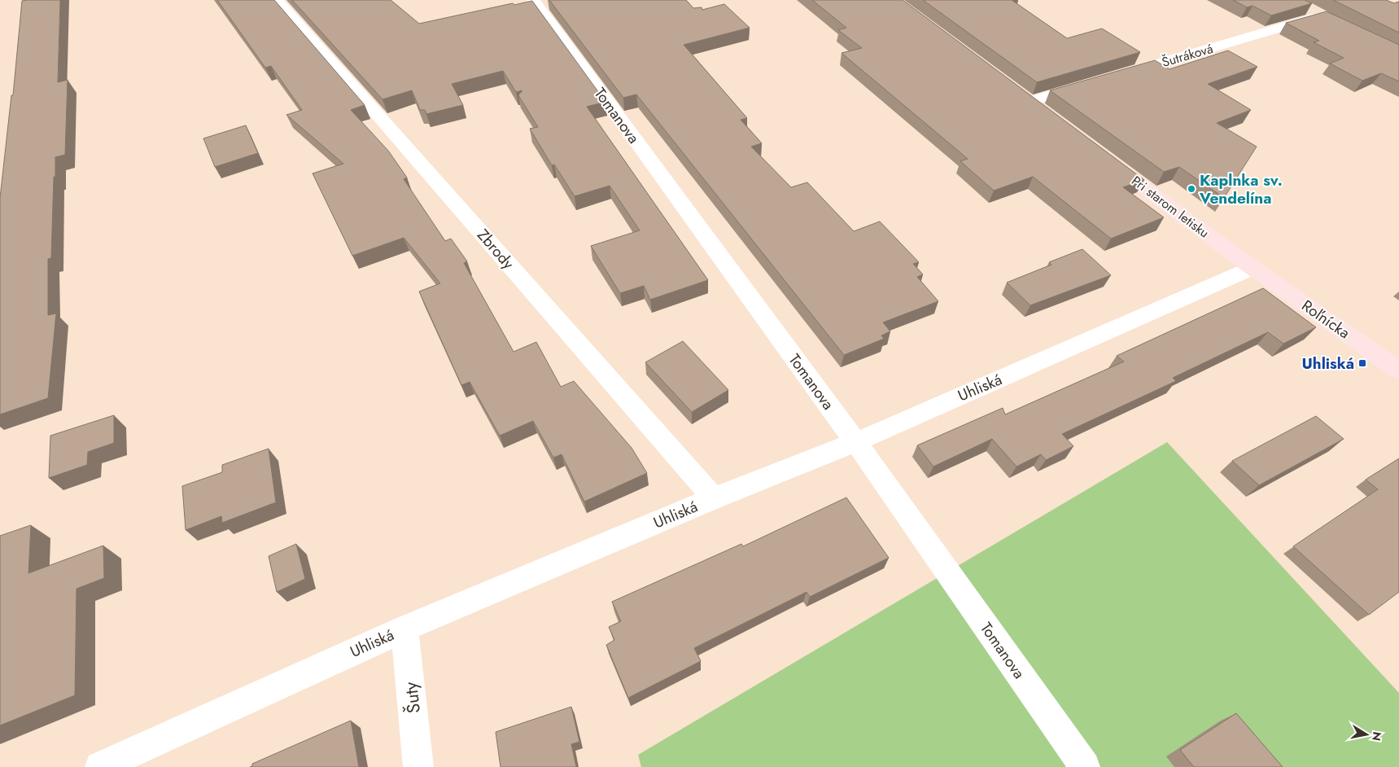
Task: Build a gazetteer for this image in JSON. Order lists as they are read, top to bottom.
{
  "streets": {
    "street": [
      "Šutráková",
      "Tomanova",
      "Pri starom letisku",
      "Zbrody",
      "Roľnícka",
      "Uhliská",
      "Šuty"
    ]
  },
  "crossings": [
    ["Tomanova", "Uhliská"],
    ["Pri starom letisku", "Roľnícka"],
    ["Pri starom letisku", "Uhliská"],
    ["Zbrody", "Uhliská"],
    ["Roľnícka", "Uhliská"],
    ["Uhliská", "Šuty"]
  ],
  "places": {
    "other": ["Kaplnka sv. Vendelína"],
    "transit": ["Uhliská"]
  },
  "north": "right"
}
